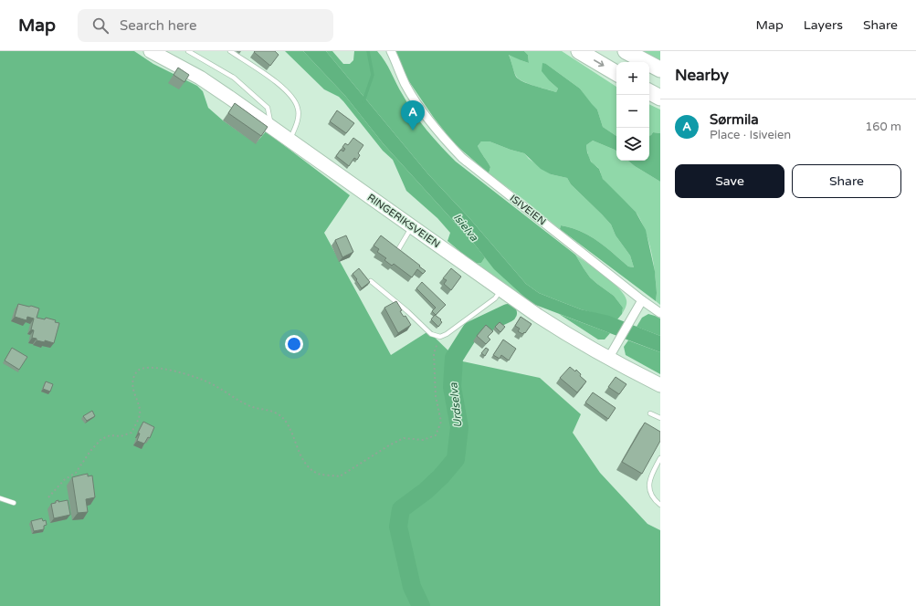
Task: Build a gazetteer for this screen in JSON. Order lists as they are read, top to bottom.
{
  "streets": {
    "main road": ["RINGERIKSVEIEN"],
    "street": ["ISIVEIEN"]
  },
  "water": ["Isielva", "Urdselva"],
  "page": {
    "header": "Map",
    "search": "Search here",
    "nav": ["Map", "Layers", "Share"],
    "heading": "Nearby",
    "map_buttons": ["+", "−"],
    "list": [
      {
        "mark": "A",
        "name": "Sørmila",
        "note": "Place · Isiveien",
        "value": "160 m"
      }
    ],
    "pins": "A",
    "buttons": ["Save", "Share"]
  }
}
